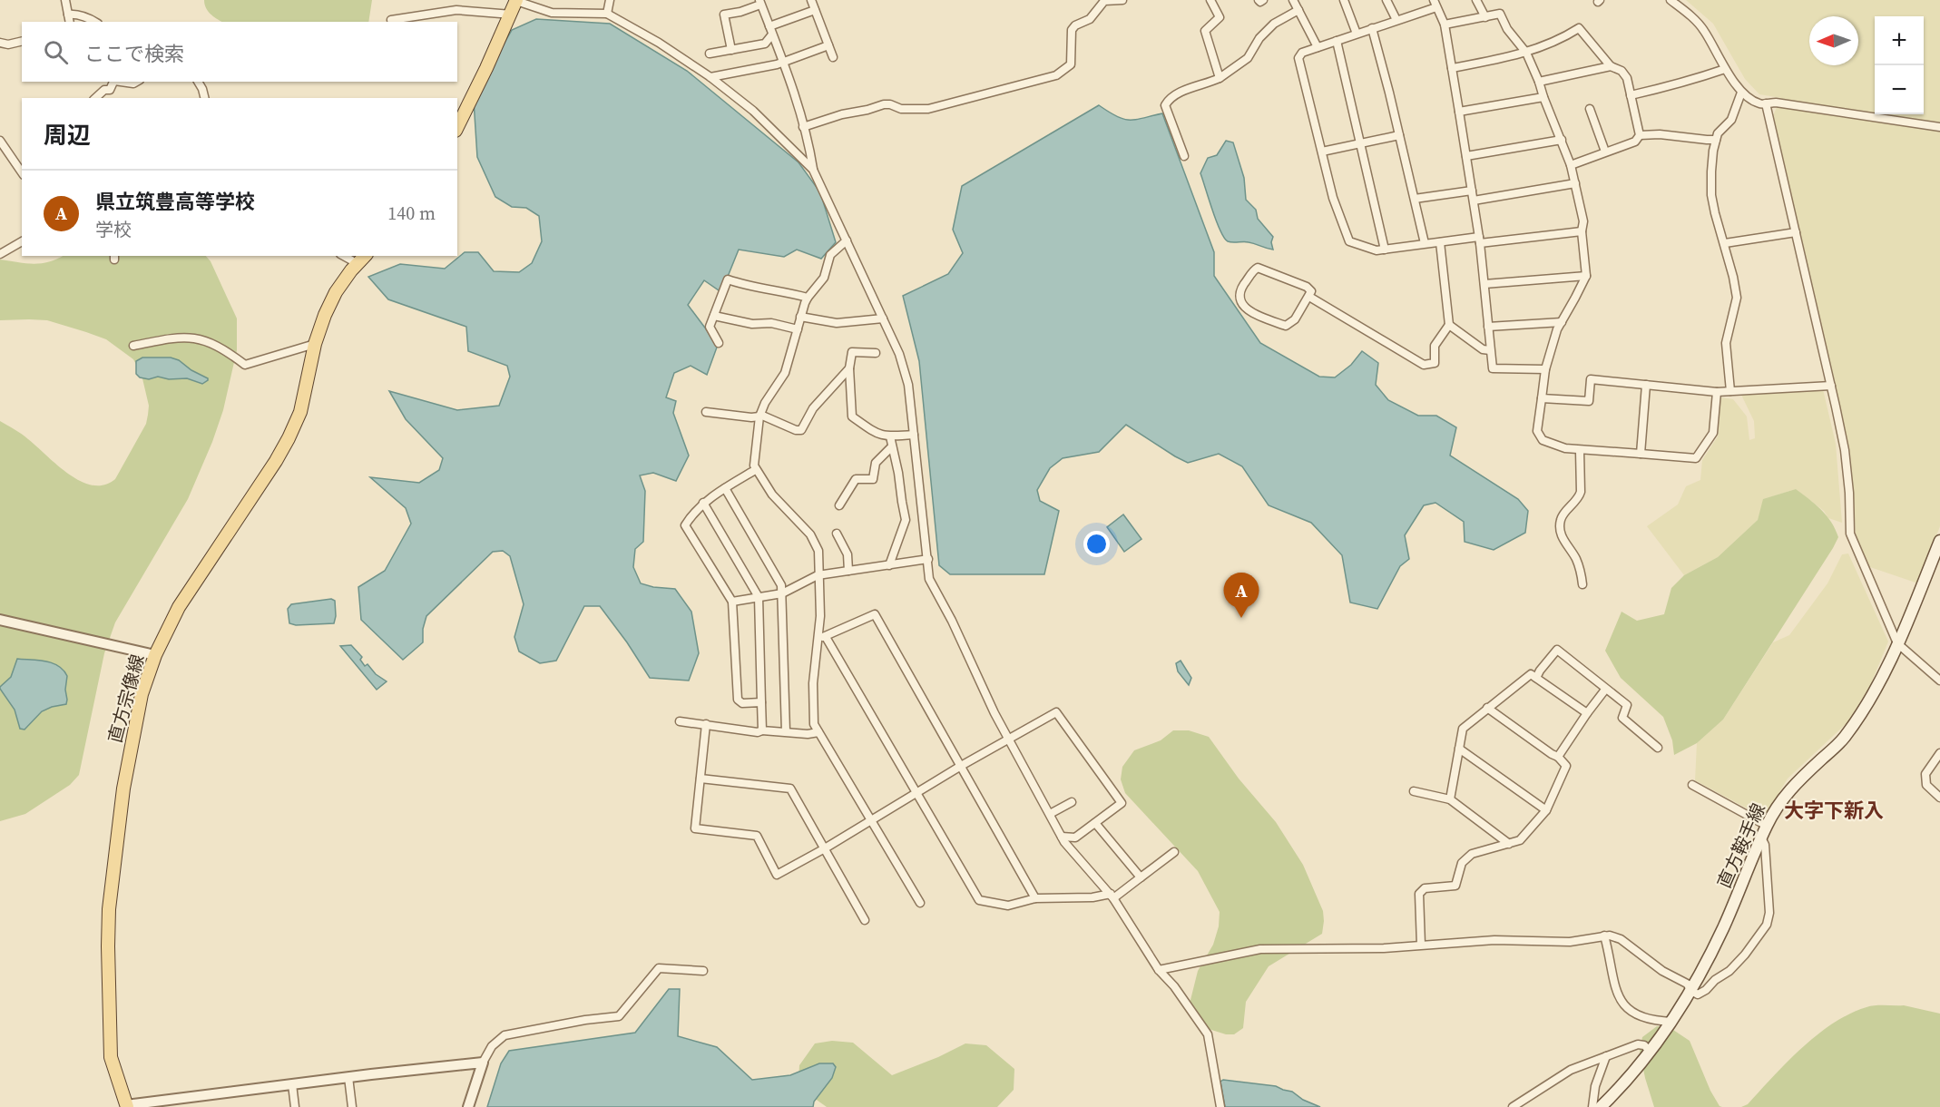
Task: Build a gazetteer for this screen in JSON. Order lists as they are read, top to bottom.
{
  "streets": {
    "main road": ["直方宗像線", "直方鞍手線"]
  },
  "districts": ["大字下新入"],
  "north": "left",
  "page": {
    "map_buttons": ["+", "−"],
    "search": "ここで検索",
    "heading": "周辺",
    "list": [
      {
        "mark": "A",
        "name": "県立筑豊高等学校",
        "note": "学校",
        "value": "140 m"
      }
    ],
    "pins": "A"
  }
}
